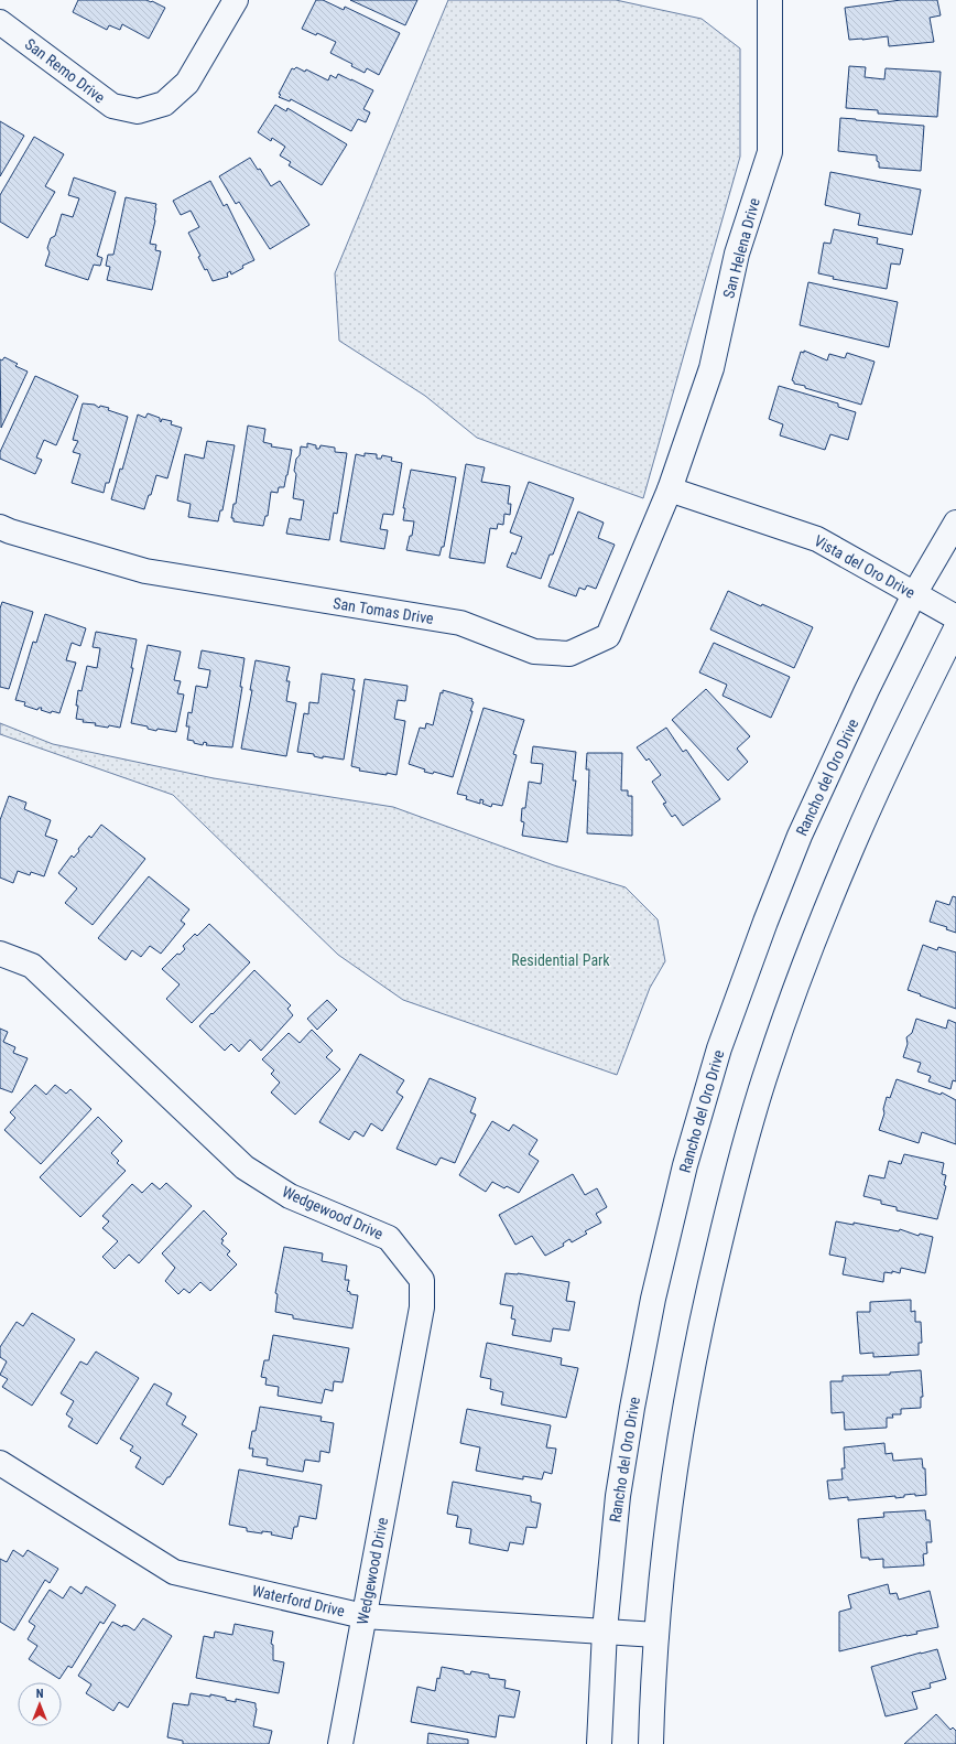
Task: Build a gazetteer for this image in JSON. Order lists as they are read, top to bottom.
{
  "streets": {
    "street": [
      "San Remo Drive",
      "San Helena Drive",
      "Vista del Oro Drive",
      "San Tomas Drive",
      "Rancho del Oro Drive",
      "Wedgewood Drive",
      "Waterford Drive"
    ]
  },
  "crossings": [
    ["San Helena Drive", "Vista del Oro Drive"],
    ["San Helena Drive", "San Tomas Drive"],
    ["Vista del Oro Drive", "San Tomas Drive"],
    ["Vista del Oro Drive", "Rancho del Oro Drive"],
    ["Rancho del Oro Drive", "Waterford Drive"],
    ["Wedgewood Drive", "Waterford Drive"]
  ],
  "parks": ["Residential Park"],
  "north": "top"
}
